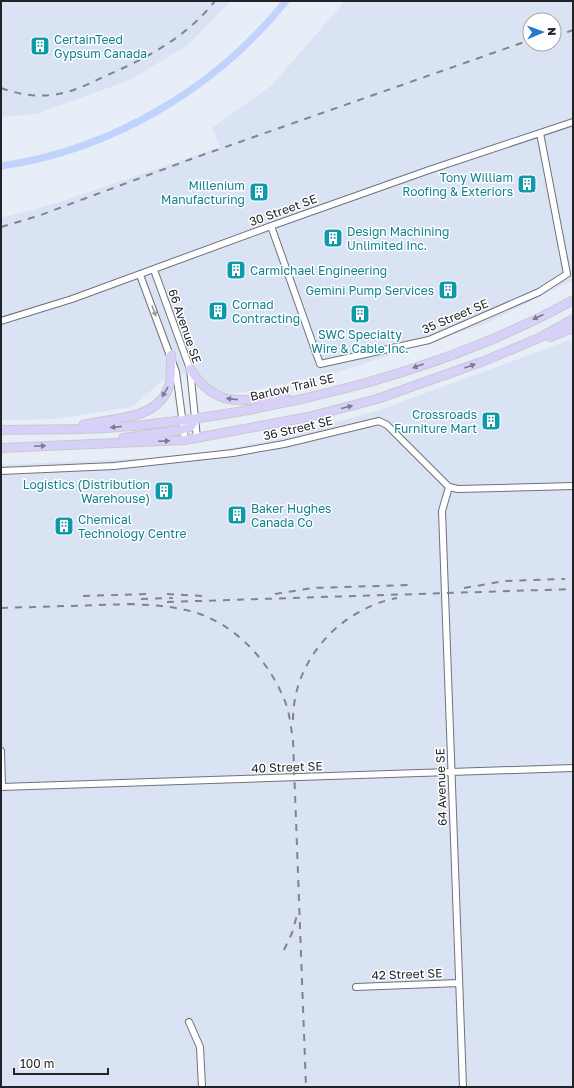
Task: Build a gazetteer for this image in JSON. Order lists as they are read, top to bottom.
{
  "streets": {
    "main road": ["Barlow Trail SE"],
    "street": [
      "30 Street SE",
      "35 Street SE",
      "66 Avenue SE",
      "36 Street SE",
      "40 Street SE",
      "64 Avenue SE",
      "42 Street SE"
    ]
  },
  "crossings": [
    ["30 Street SE", "35 Street SE"],
    ["30 Street SE", "66 Avenue SE"],
    ["66 Avenue SE", "Barlow Trail SE"],
    ["36 Street SE", "64 Avenue SE"],
    ["40 Street SE", "64 Avenue SE"],
    ["64 Avenue SE", "42 Street SE"]
  ],
  "places": {
    "building": [
      "CertainTeed Gypsum Canada",
      "Tony William Roofing & Exteriors",
      "Millenium Manufacturing",
      "Design Machining Unlimited Inc.",
      "Carmichael Engineering",
      "Gemini Pump Services",
      "Cornad Contracting",
      "SWC Specialty Wire & Cable Inc.",
      "Crossroads Furniture Mart",
      "Logistics (Distribution Warehouse)",
      "Baker Hughes Canada Co",
      "Chemical Technology Centre"
    ]
  },
  "scale_bar": "100 m",
  "north": "right"
}
